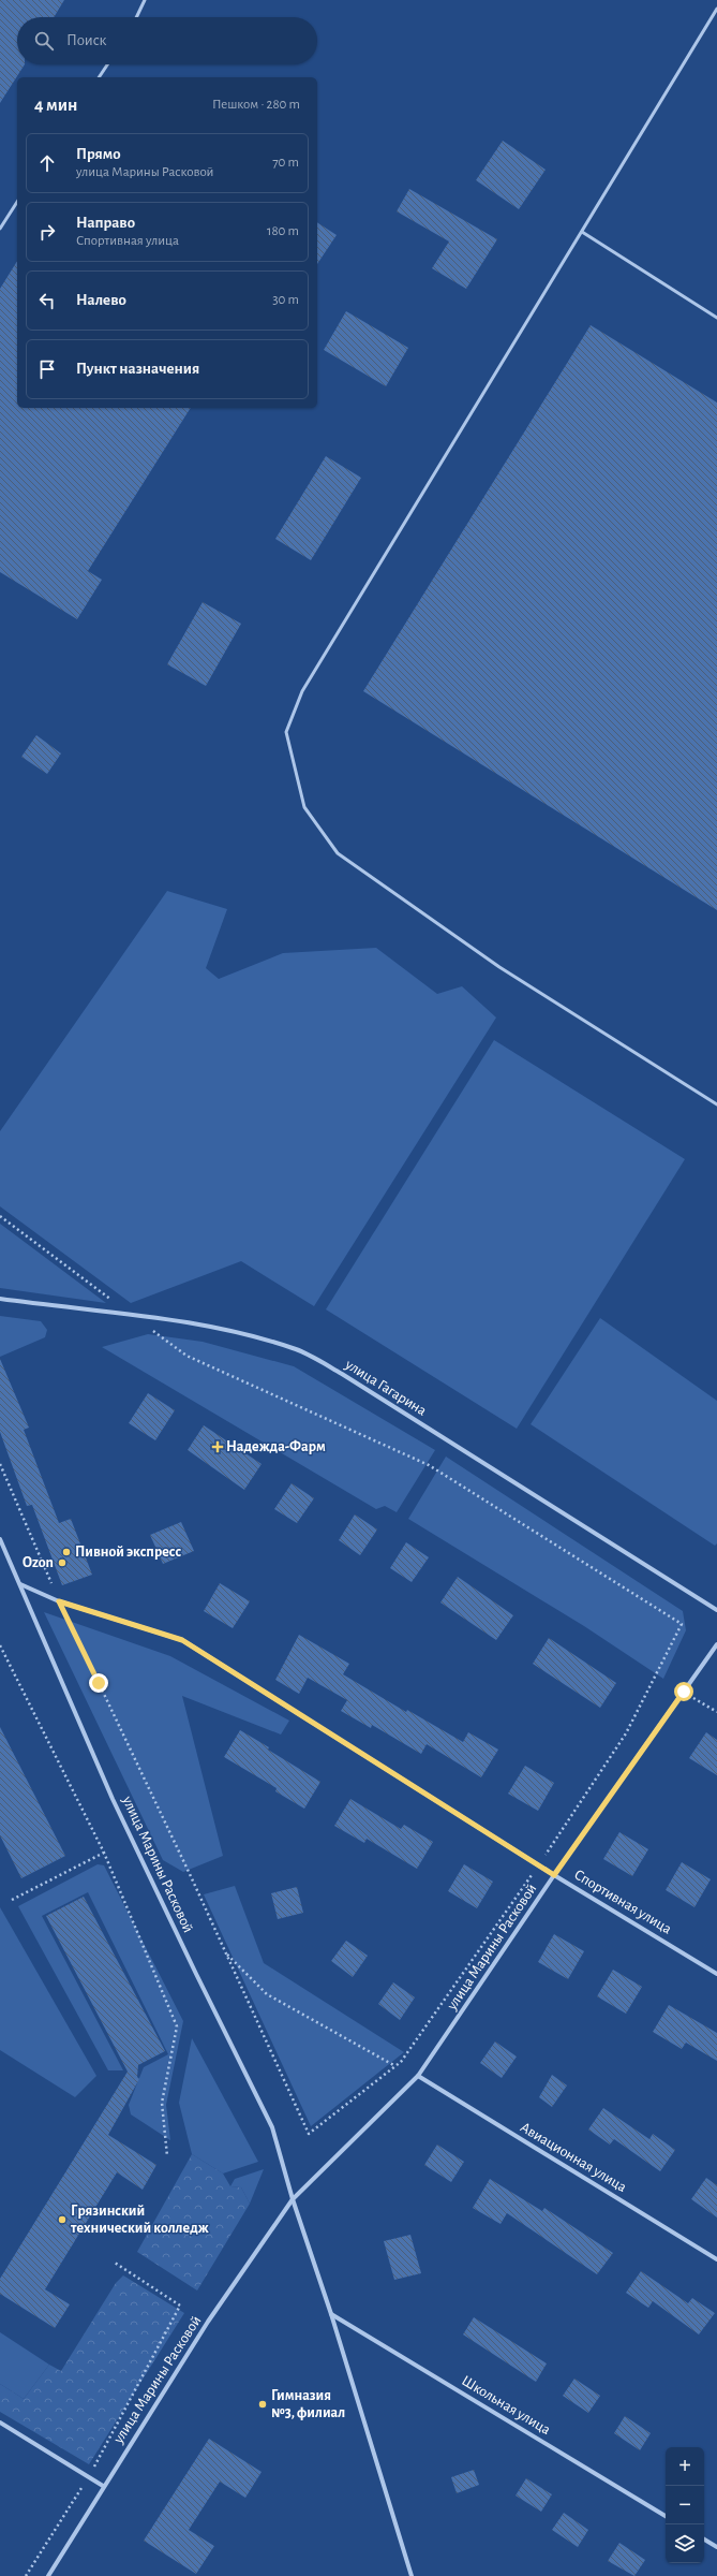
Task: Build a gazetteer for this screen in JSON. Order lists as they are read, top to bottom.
{
  "streets": {
    "street": [
      "улица Гагарина",
      "улица Марины Расковой",
      "Спортивная улица",
      "Авиационная улица",
      "Школьная улица"
    ]
  },
  "crossings": [
    ["улица Марины Расковой", "Спортивная улица"],
    ["улица Марины Расковой", "Авиационная улица"],
    ["улица Марины Расковой", "Школьная улица"]
  ],
  "places": {
    "health": ["Надежда-Фарм"],
    "other": [
      "Пивной экспресс",
      "Ozon",
      "Грязинский технический колледж",
      "Гимназия №3, филиал"
    ]
  },
  "page": {
    "search": "Поиск",
    "heading": ["4 мин", "Пешком · 280 m"],
    "list": [
      ["Прямо", "улица Марины Расковой", "70 m"],
      ["Направо", "Спортивная улица", "180 m"],
      ["Налево", "30 m"],
      "Пункт назначения"
    ],
    "map_buttons": ["+", "−"]
  }
}
